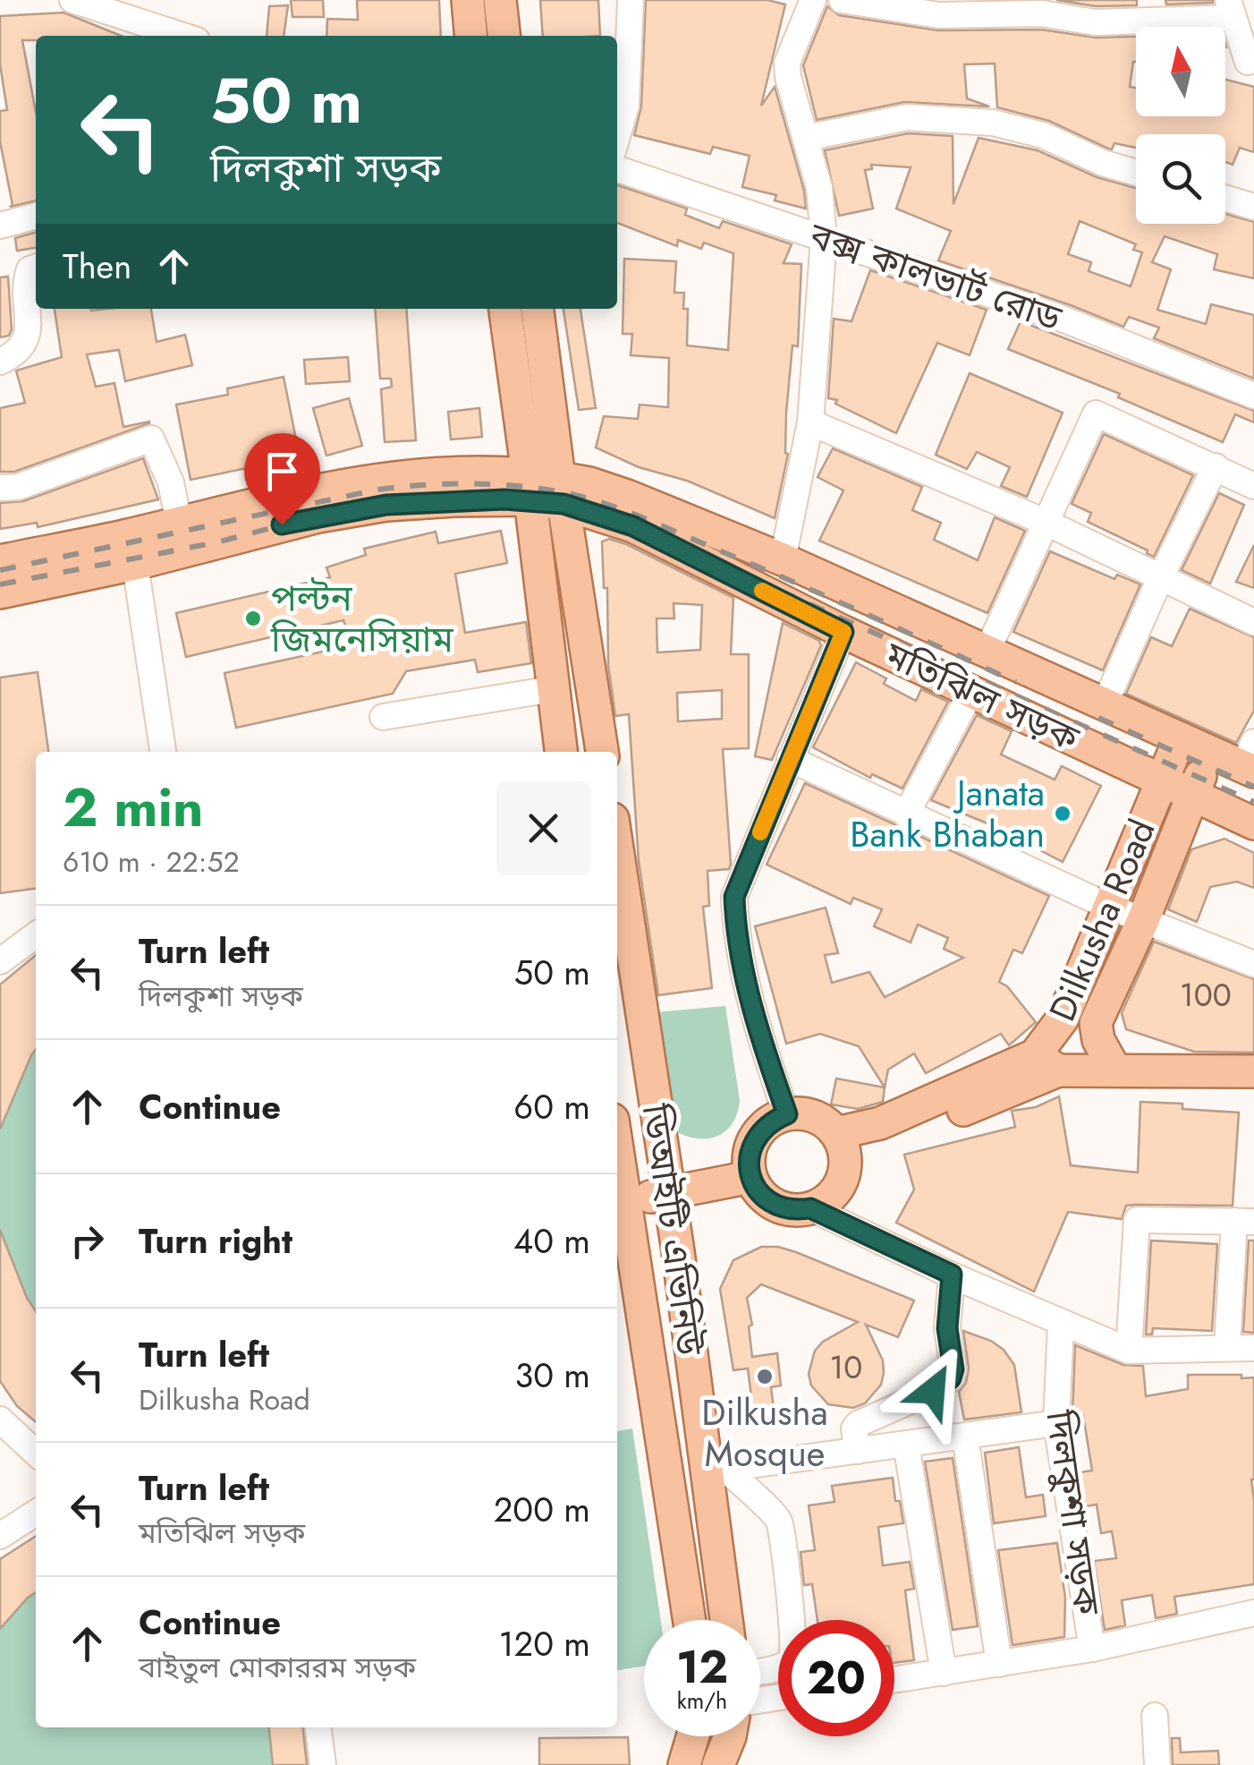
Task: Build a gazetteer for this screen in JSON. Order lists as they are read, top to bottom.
{
  "streets": {
    "main road": ["মতিঝিল সড়ক", "Dilkusha Road", "ডিআইটি এভিনিউ"],
    "street": ["বক্স কালভার্ট রোড", "দিলকুশা সড়ক"]
  },
  "crossings": [
    ["মতিঝিল সড়ক", "Dilkusha Road"]
  ],
  "places": ["পল্টন জিমনেসিয়াম", "Janata Bank Bhaban", "Dilkusha Mosque"],
  "house_numbers": ["100", "10"],
  "north": "top",
  "page": {
    "turn": ["50 m", "দিলকুশা সড়ক"],
    "then": "Then",
    "heading": ["2 min", "610 m · 22:52"],
    "list": [
      {
        "name": "Turn left",
        "note": "দিলকুশা সড়ক",
        "value": "50 m"
      },
      {
        "name": "Continue",
        "value": "60 m"
      },
      {
        "name": "Turn right",
        "value": "40 m"
      },
      {
        "name": "Turn left",
        "note": "Dilkusha Road",
        "value": "30 m"
      },
      {
        "name": "Turn left",
        "note": "মতিঝিল সড়ক",
        "value": "200 m"
      },
      {
        "name": "Continue",
        "note": "বাইতুল মোকাররম সড়ক",
        "value": "120 m"
      }
    ],
    "speed": "12 km/h",
    "limit": "20"
  }
}
